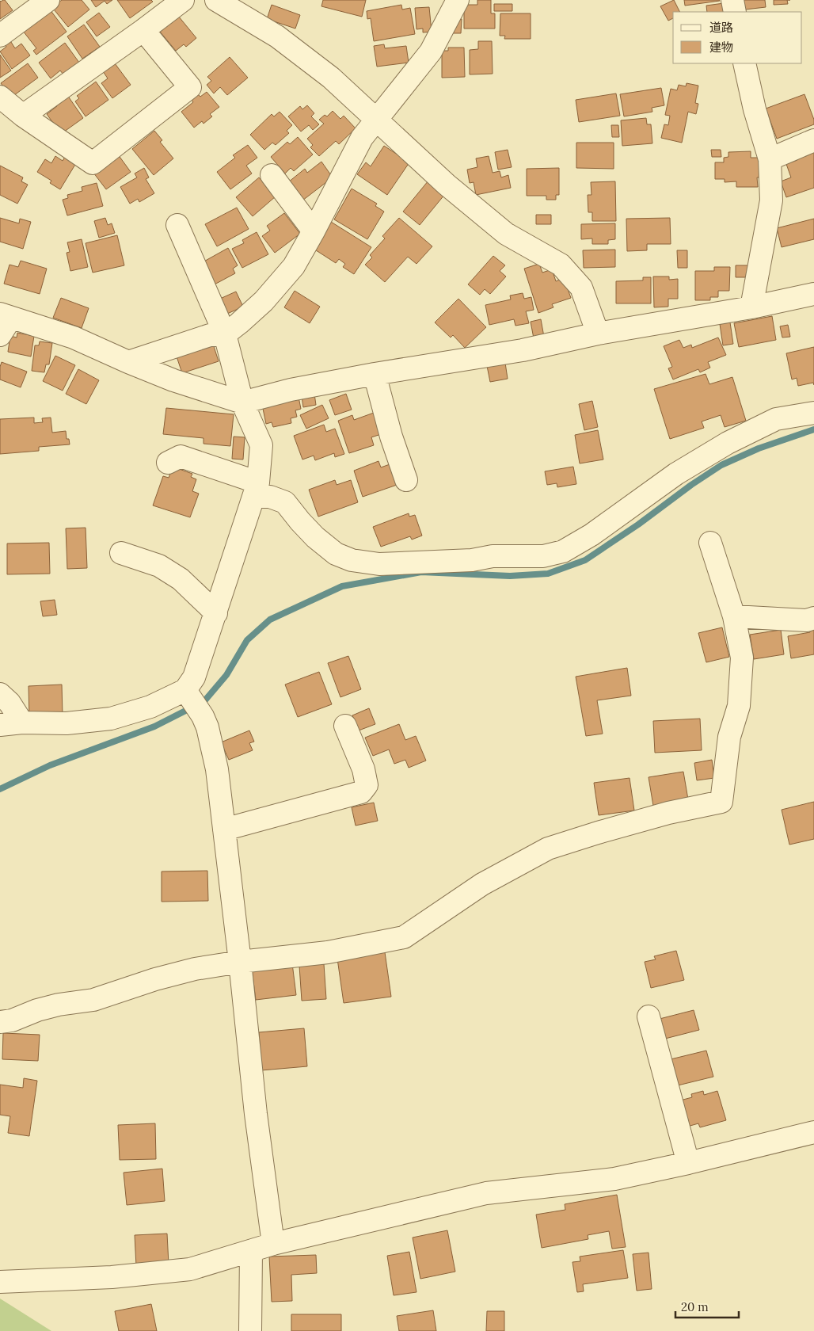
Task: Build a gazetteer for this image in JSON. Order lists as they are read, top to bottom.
{
  "legend": ["道路", "建物"],
  "scale_bar": "20 m"
}
